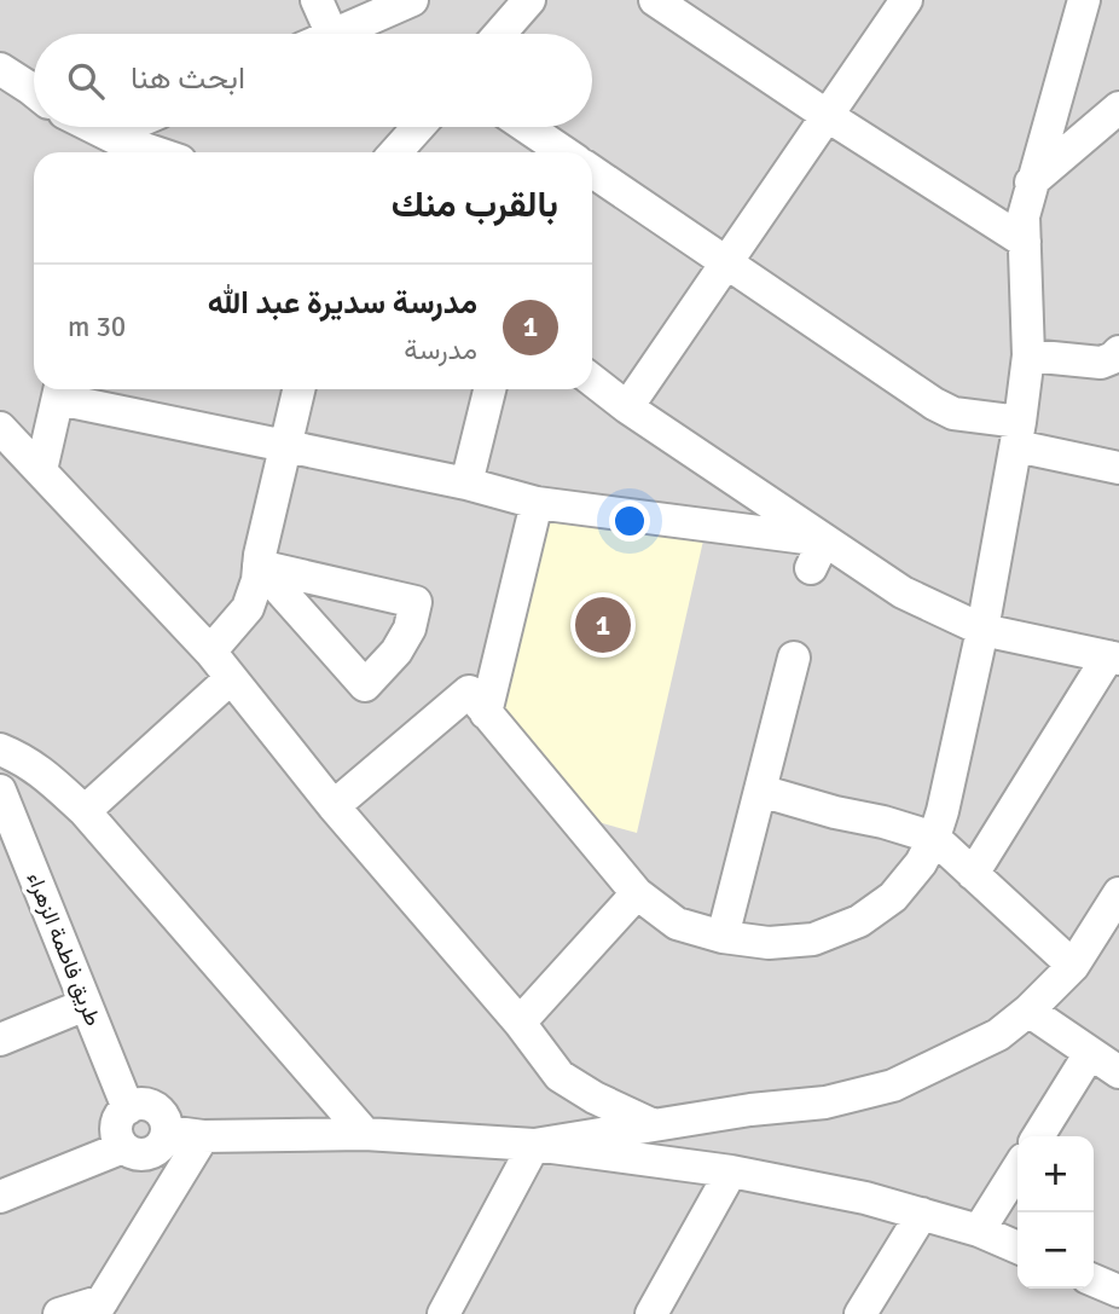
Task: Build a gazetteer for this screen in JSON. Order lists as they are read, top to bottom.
{
  "streets": {
    "street": ["طريق فاطمة الزهراء"]
  },
  "page": {
    "search": "ابحث هنا",
    "heading": "بالقرب منك",
    "list": [
      {
        "mark": "1",
        "name": "مدرسة سديرة عبد الله",
        "note": "مدرسة",
        "value": "30 m"
      }
    ],
    "pins": "1",
    "map_buttons": ["+", "−"]
  }
}
